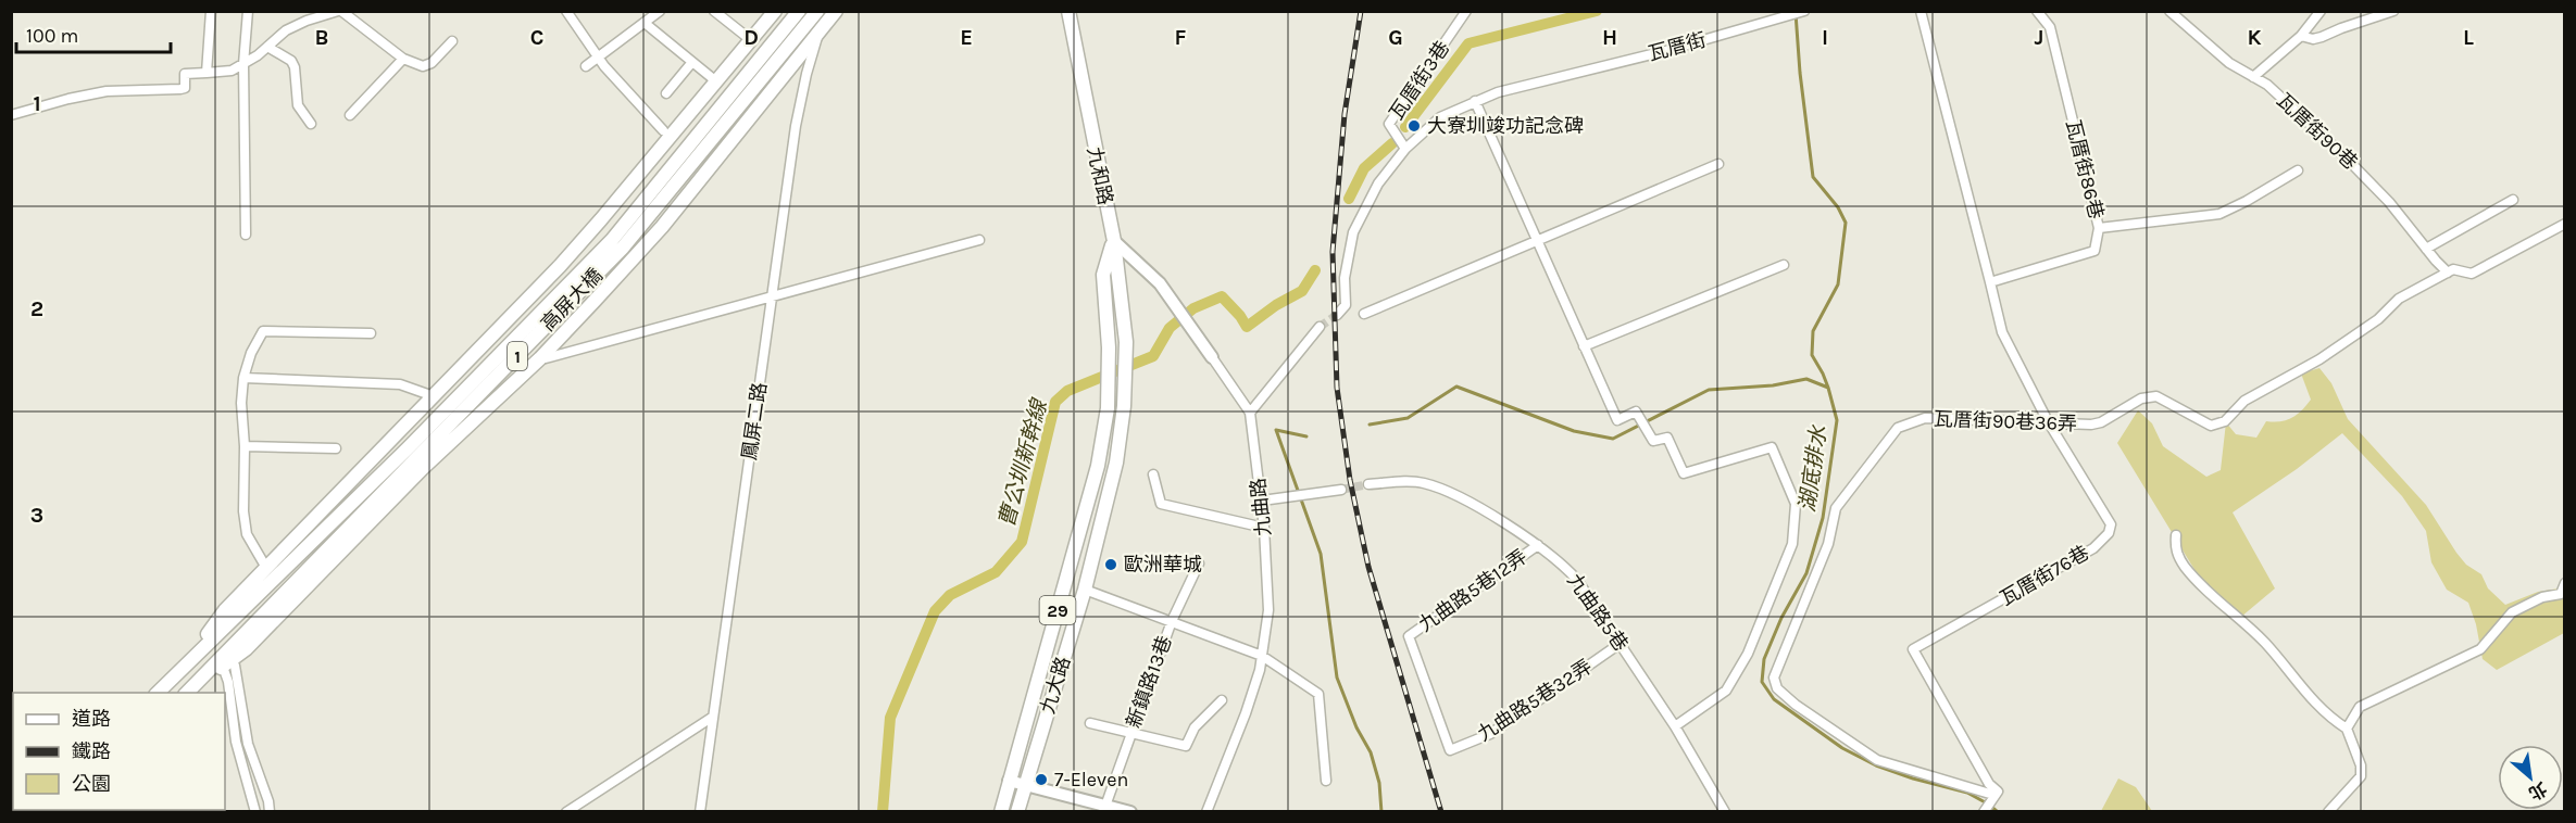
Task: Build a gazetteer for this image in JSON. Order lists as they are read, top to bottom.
{
  "streets": {
    "main road": [
      "九和路",
      "高屏大橋",
      "1",
      "鳳屏二路",
      "29",
      "九大路"
    ],
    "street": [
      "瓦厝街",
      "瓦厝街3巷",
      "瓦厝街90巷",
      "瓦厝街86巷",
      "瓦厝街90巷36弄",
      "九曲路",
      "瓦厝街76巷",
      "九曲路5巷12弄",
      "九曲路5巷",
      "新鎮路13巷",
      "九曲路5巷32弄"
    ]
  },
  "crossings": [
    ["瓦厝街", "瓦厝街3巷"],
    ["瓦厝街90巷", "瓦厝街90巷36弄"],
    ["瓦厝街86巷", "瓦厝街76巷"],
    ["九和路", "九曲路"],
    ["九和路", "九大路"],
    ["高屏大橋", "1"],
    ["高屏大橋", "鳳屏二路"],
    ["瓦厝街90巷36弄", "瓦厝街76巷"],
    ["九曲路", "九大路"],
    ["九曲路5巷12弄", "九曲路5巷"],
    ["九曲路5巷12弄", "九曲路5巷32弄"],
    ["九曲路5巷", "九曲路5巷32弄"]
  ],
  "water": ["曹公圳新幹線", "湖底排水"],
  "places": ["大寮圳竣功記念碑", "歐洲華城", "7-Eleven"],
  "legend": ["道路", "鐵路", "公園"],
  "scale_bar": "100 m",
  "north": "bottom right",
  "grid": {
    "columns": [
      "B",
      "C",
      "D",
      "E",
      "F",
      "G",
      "H",
      "I",
      "J",
      "K",
      "L"
    ],
    "rows": ["1", "2", "3"]
  }
}
